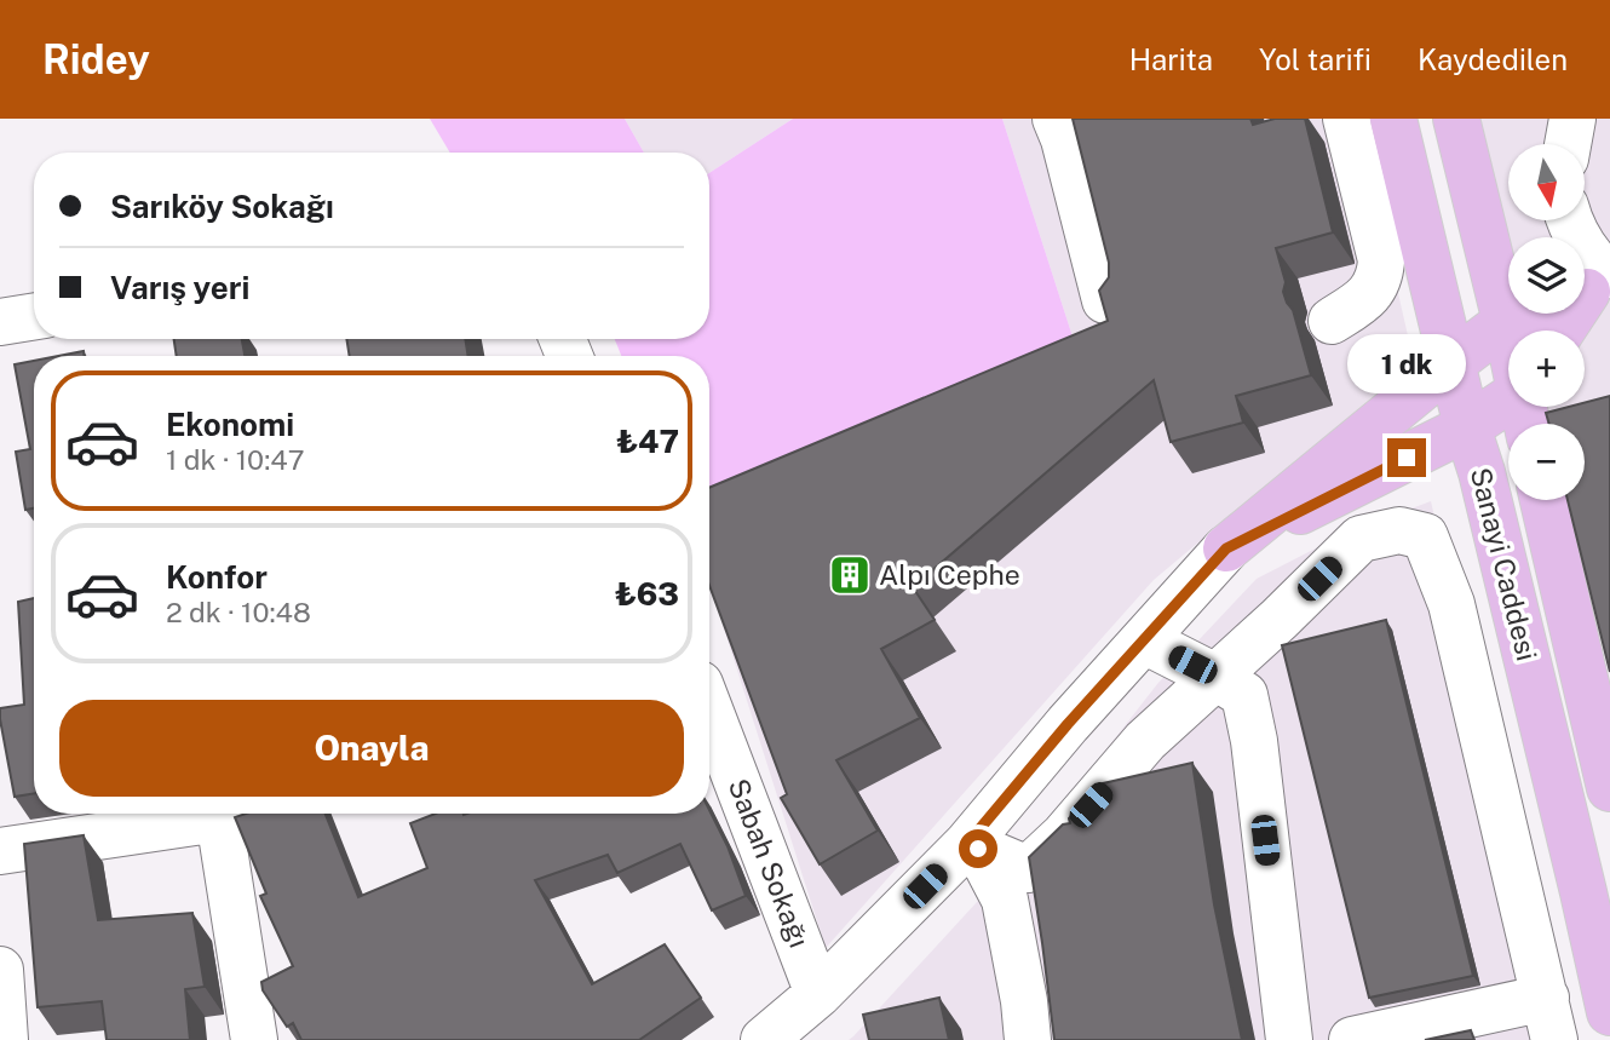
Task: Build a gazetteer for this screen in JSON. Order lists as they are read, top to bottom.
{
  "streets": {
    "main road": ["Sanayi Caddesi"],
    "street": ["Sabah Sokağı"]
  },
  "places": {
    "building": ["Alpı Cephe"]
  },
  "north": "bottom",
  "page": {
    "header": "Ridey",
    "nav": ["Harita", "Yol tarifi", "Kaydedilen"],
    "map_buttons": ["+", "−"],
    "banner": ["Sarıköy Sokağı", "Varış yeri"],
    "bubble": "1 dk",
    "list": [
      {
        "name": "Ekonomi",
        "note": "1 dk · 10:47",
        "value": "₺47"
      },
      {
        "name": "Konfor",
        "note": "2 dk · 10:48",
        "value": "₺63"
      }
    ],
    "buttons": "Onayla"
  }
}
